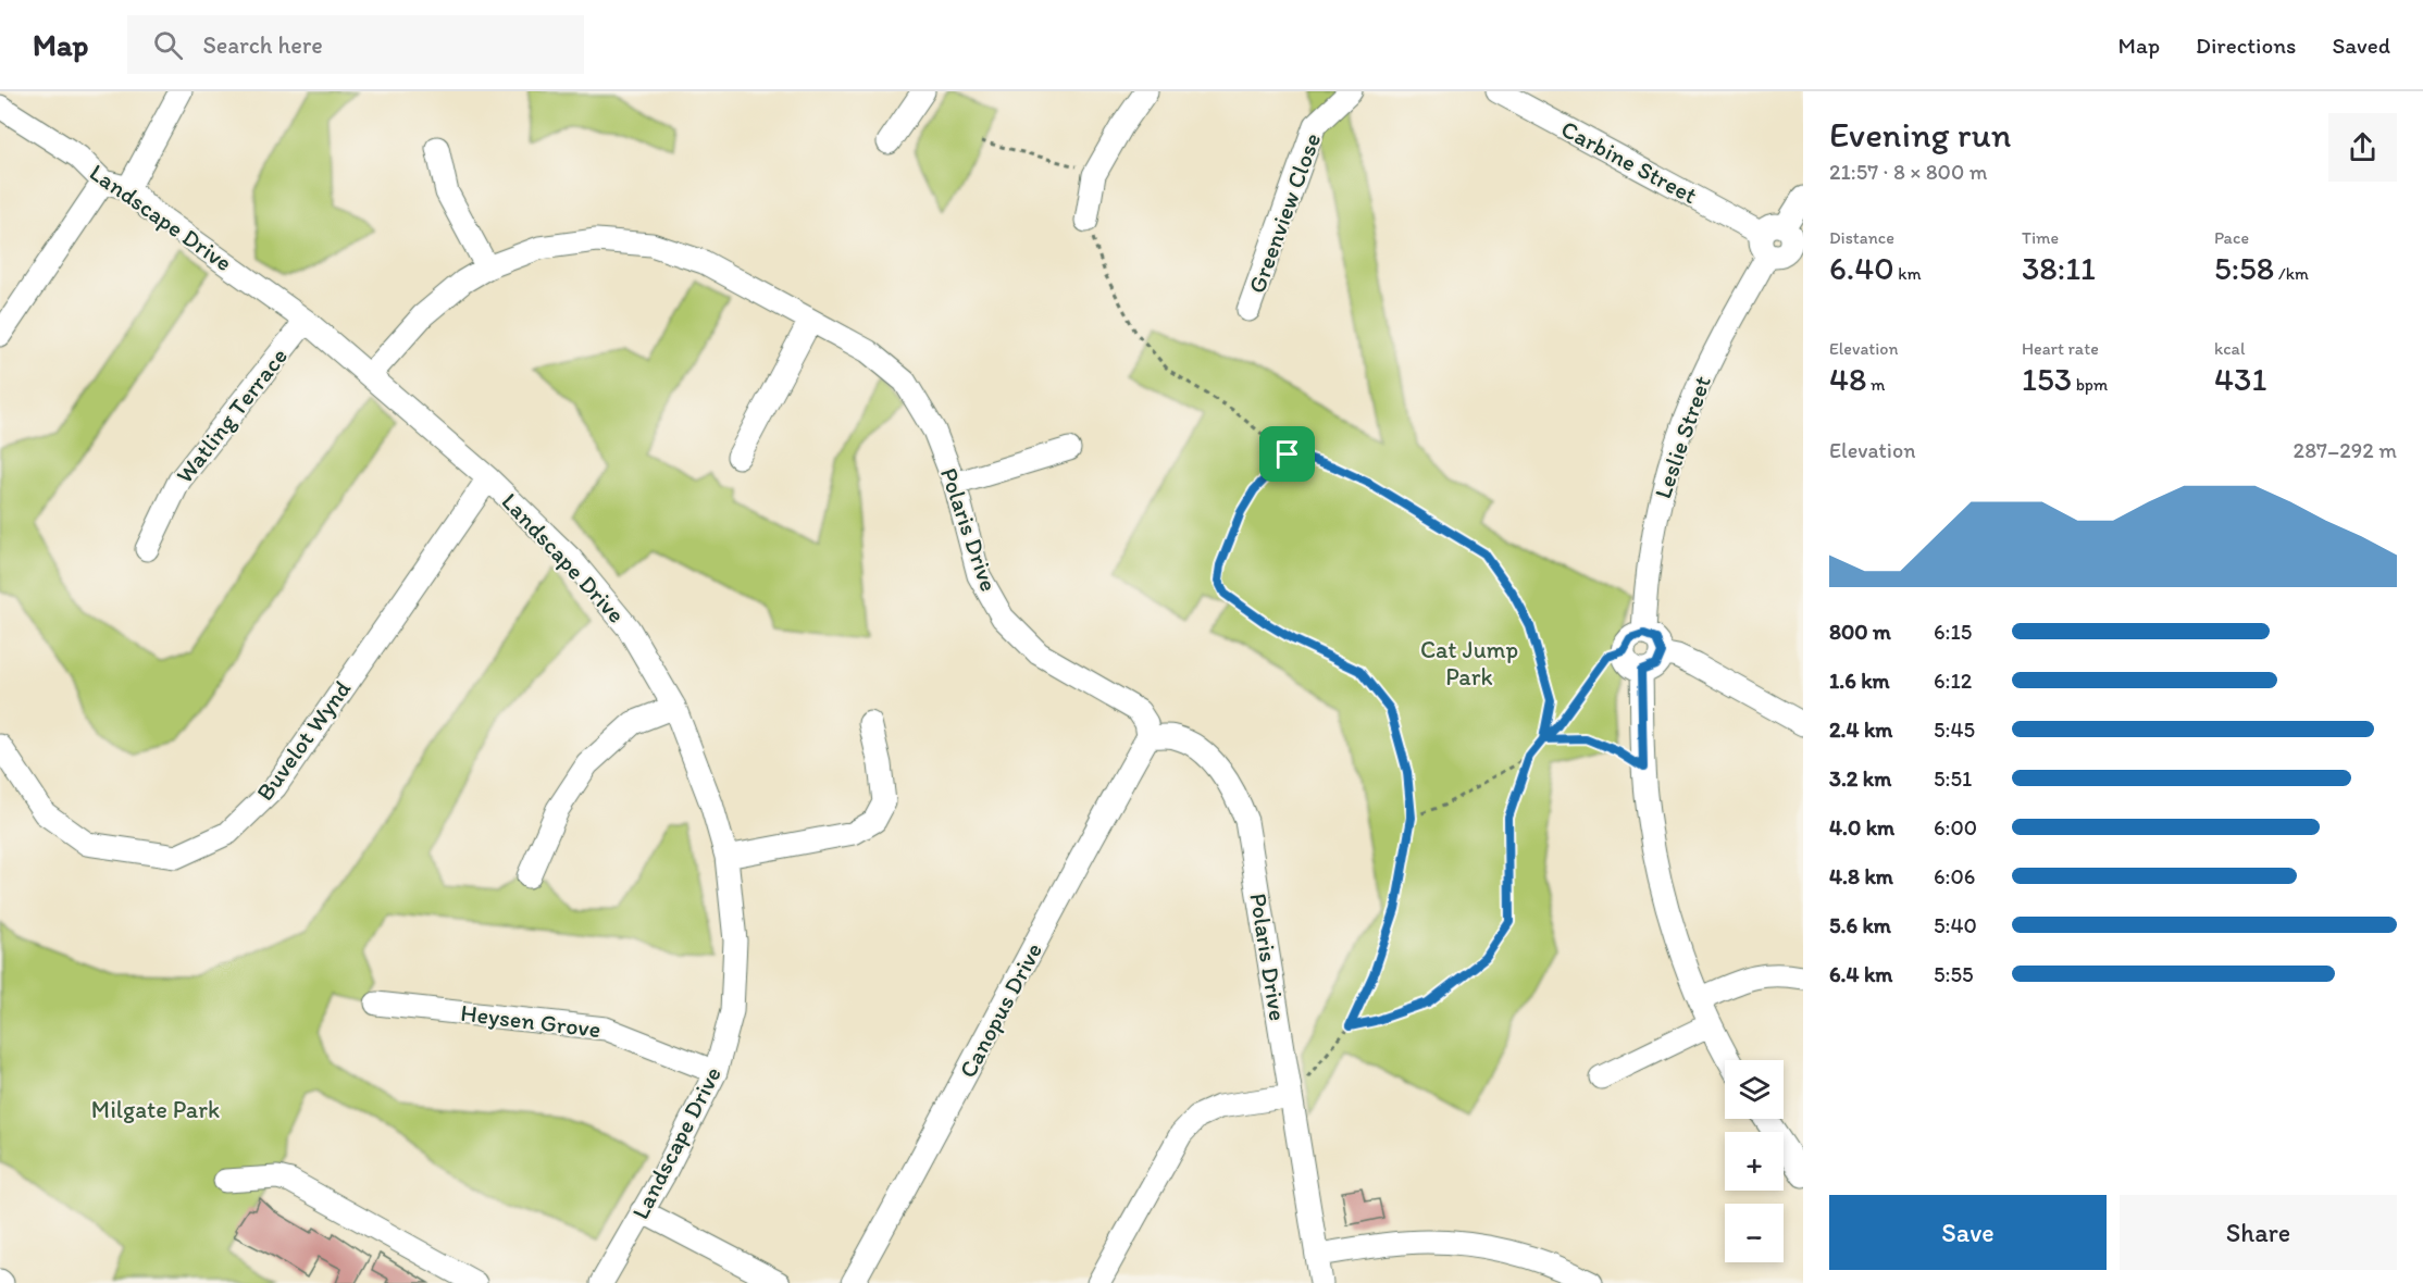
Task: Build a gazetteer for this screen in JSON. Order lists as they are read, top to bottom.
{
  "streets": {
    "street": [
      "Carbine Street",
      "Greenview Close",
      "Landscape Drive",
      "Watling Terrace",
      "Leslie Street",
      "Polaris Drive",
      "Buvelot Wynd",
      "Canopus Drive",
      "Heysen Grove"
    ]
  },
  "crossings": [
    ["Carbine Street", "Leslie Street"],
    ["Landscape Drive", "Watling Terrace"],
    ["Landscape Drive", "Polaris Drive"],
    ["Landscape Drive", "Buvelot Wynd"],
    ["Landscape Drive", "Heysen Grove"],
    ["Polaris Drive", "Canopus Drive"]
  ],
  "parks": ["Cat Jump Park", "Milgate Park"],
  "page": {
    "header": "Map",
    "search": "Search here",
    "nav": ["Map", "Directions", "Saved"],
    "heading": ["Evening run", "21:57 · 8 × 800 m"],
    "stats": [
      ["Distance", "6.40 km"],
      ["Time", "38:11"],
      ["Pace", "5:58 /km"],
      ["Elevation", "48 m"],
      ["Heart rate", "153 bpm"],
      ["kcal", "431"]
    ],
    "chart": ["Elevation", "287–292 m"],
    "list": [
      {
        "name": "800 m",
        "note": "6:15"
      },
      {
        "name": "1.6 km",
        "note": "6:12"
      },
      {
        "name": "2.4 km",
        "note": "5:45"
      },
      {
        "name": "3.2 km",
        "note": "5:51"
      },
      {
        "name": "4.0 km",
        "note": "6:00"
      },
      {
        "name": "4.8 km",
        "note": "6:06"
      },
      {
        "name": "5.6 km",
        "note": "5:40"
      },
      {
        "name": "6.4 km",
        "note": "5:55"
      }
    ],
    "map_buttons": ["+", "−"],
    "buttons": ["Save", "Share"]
  }
}
